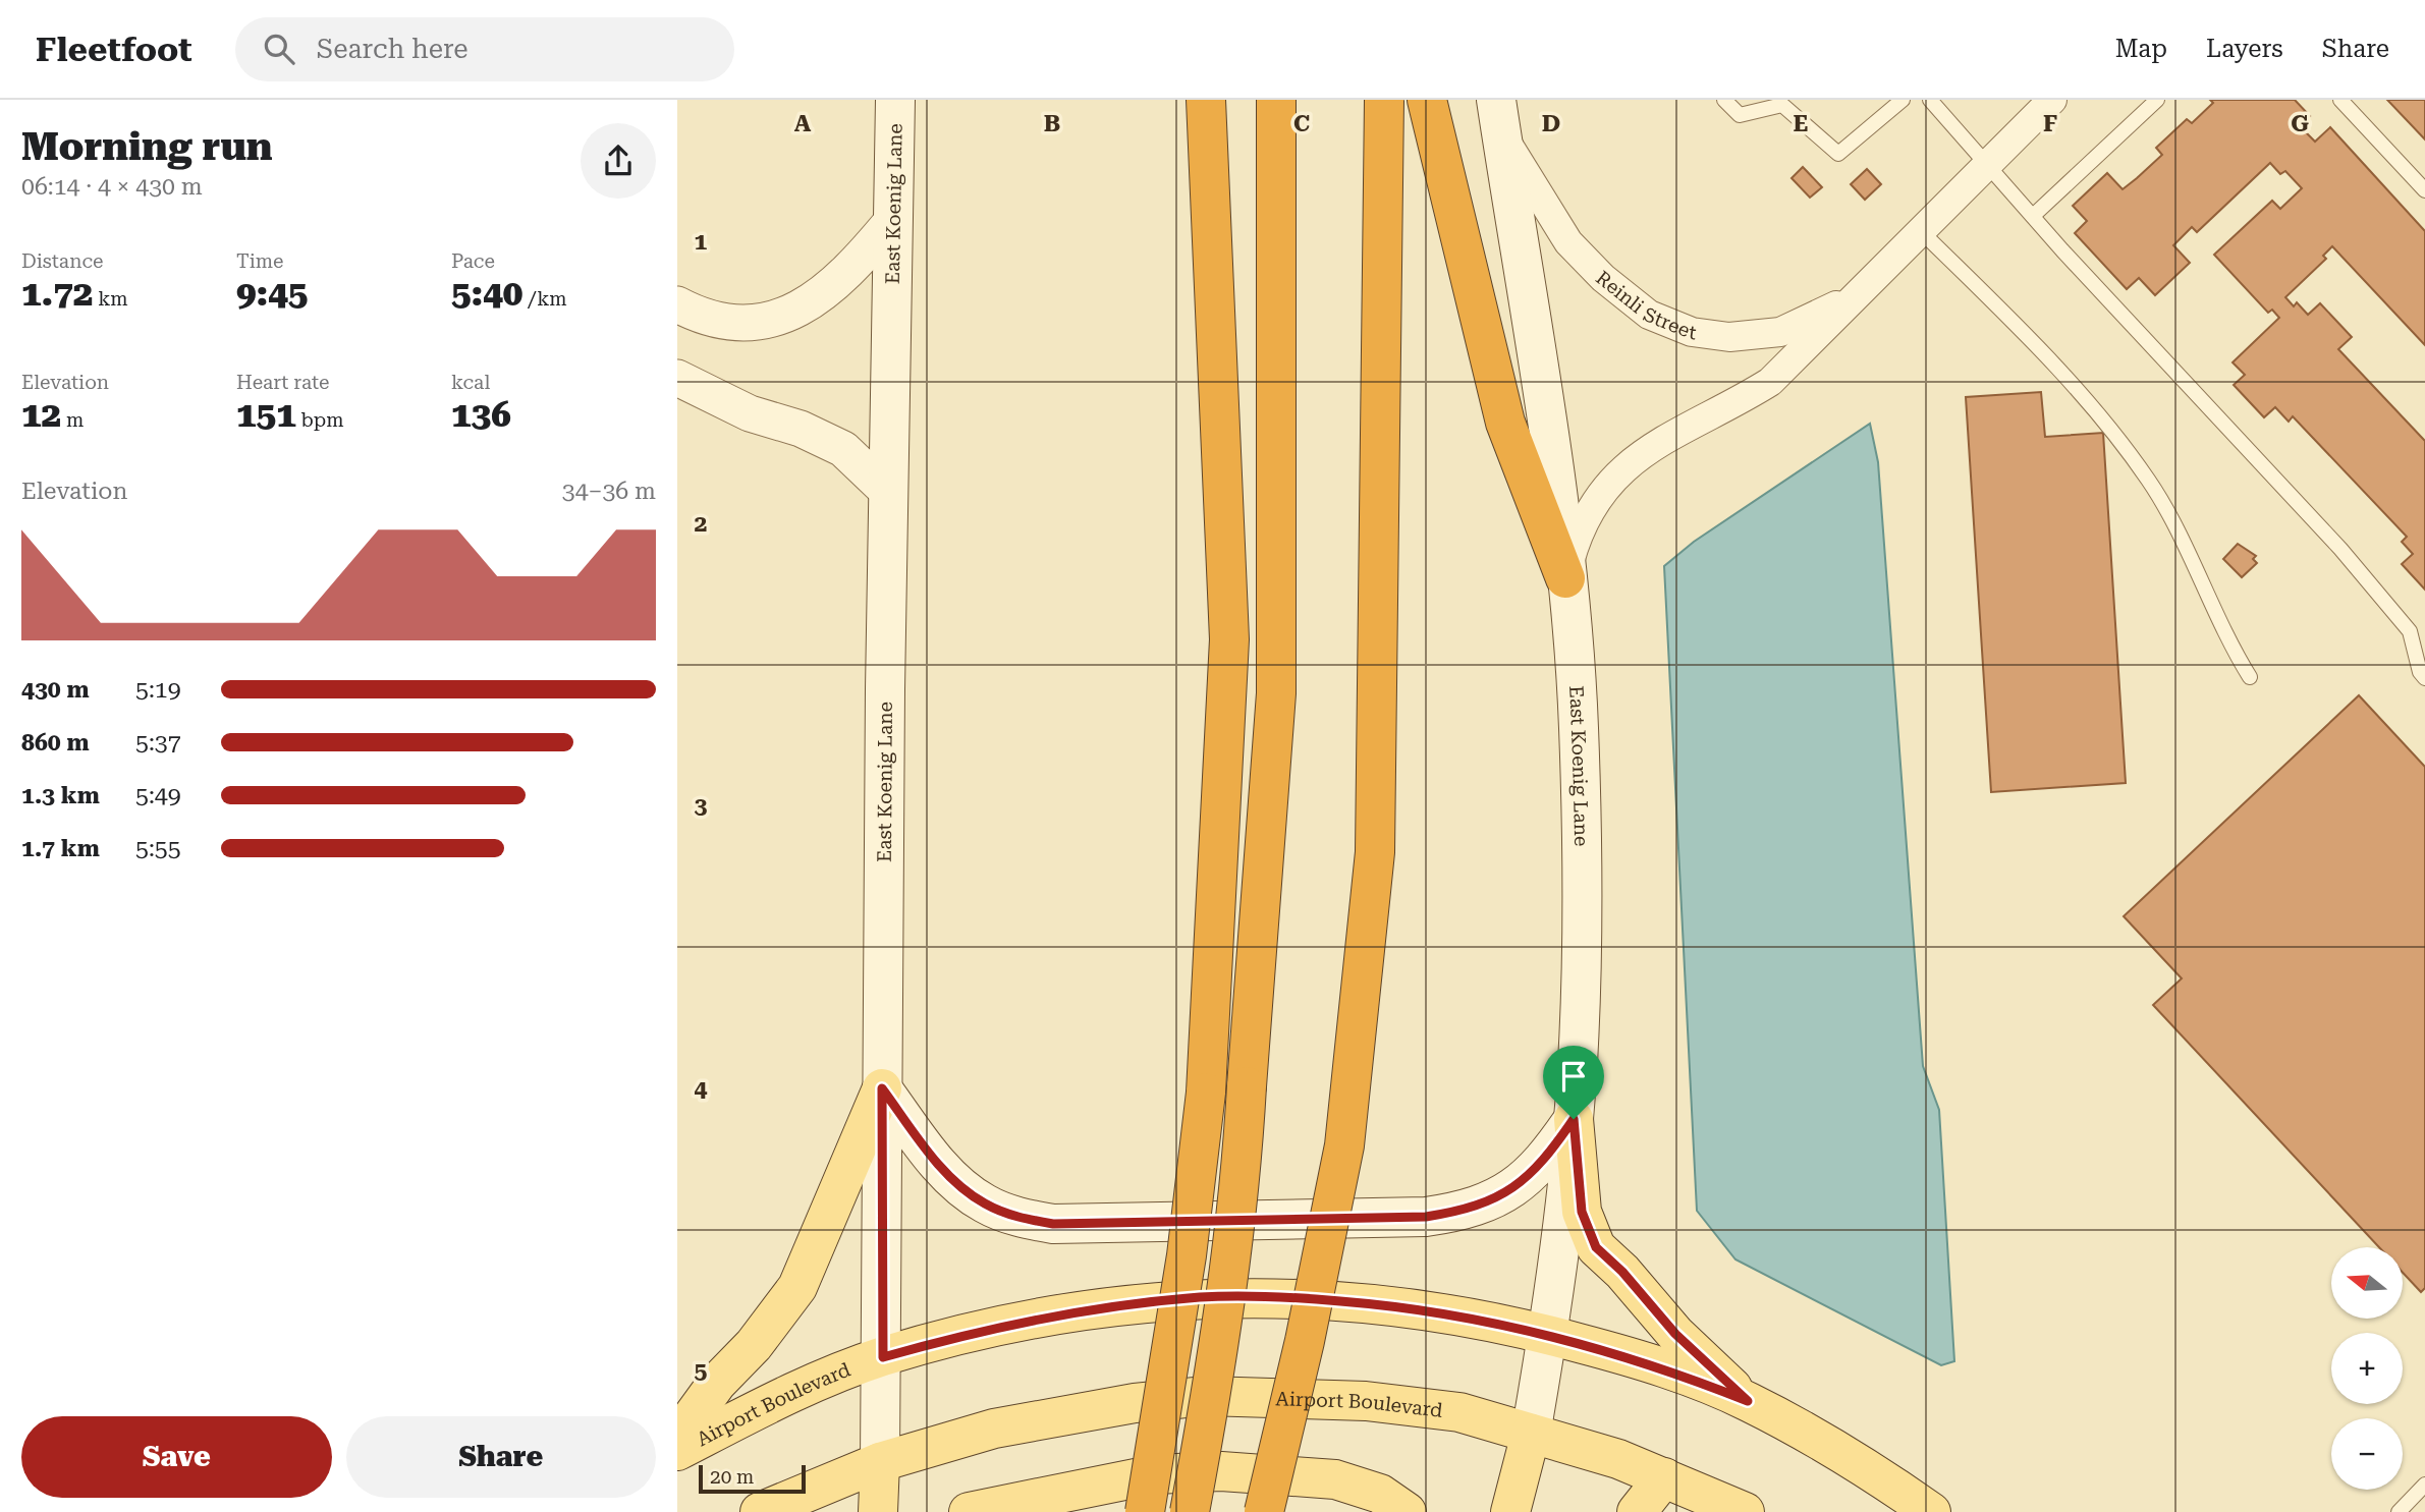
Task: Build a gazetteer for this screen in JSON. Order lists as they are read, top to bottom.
{
  "streets": {
    "main road": ["East Koenig Lane", "Airport Boulevard"],
    "street": ["Reinli Street"]
  },
  "crossings": [
    ["East Koenig Lane", "Reinli Street"],
    ["East Koenig Lane", "Airport Boulevard"]
  ],
  "scale_bar": "20 m",
  "north": "left",
  "page": {
    "header": "Fleetfoot",
    "search": "Search here",
    "nav": ["Map", "Layers", "Share"],
    "heading": ["Morning run", "06:14 · 4 × 430 m"],
    "stats": [
      ["Distance", "1.72 km"],
      ["Time", "9:45"],
      ["Pace", "5:40 /km"],
      ["Elevation", "12 m"],
      ["Heart rate", "151 bpm"],
      ["kcal", "136"]
    ],
    "chart": ["Elevation", "34–36 m"],
    "list": [
      {
        "name": "430 m",
        "note": "5:19"
      },
      {
        "name": "860 m",
        "note": "5:37"
      },
      {
        "name": "1.3 km",
        "note": "5:49"
      },
      {
        "name": "1.7 km",
        "note": "5:55"
      }
    ],
    "map_buttons": ["+", "−"],
    "buttons": ["Save", "Share"],
    "scale": "20 m"
  },
  "grid": {
    "columns": [
      "A",
      "B",
      "C",
      "D",
      "E",
      "F",
      "G"
    ],
    "rows": [
      "1",
      "2",
      "3",
      "4",
      "5"
    ]
  }
}
